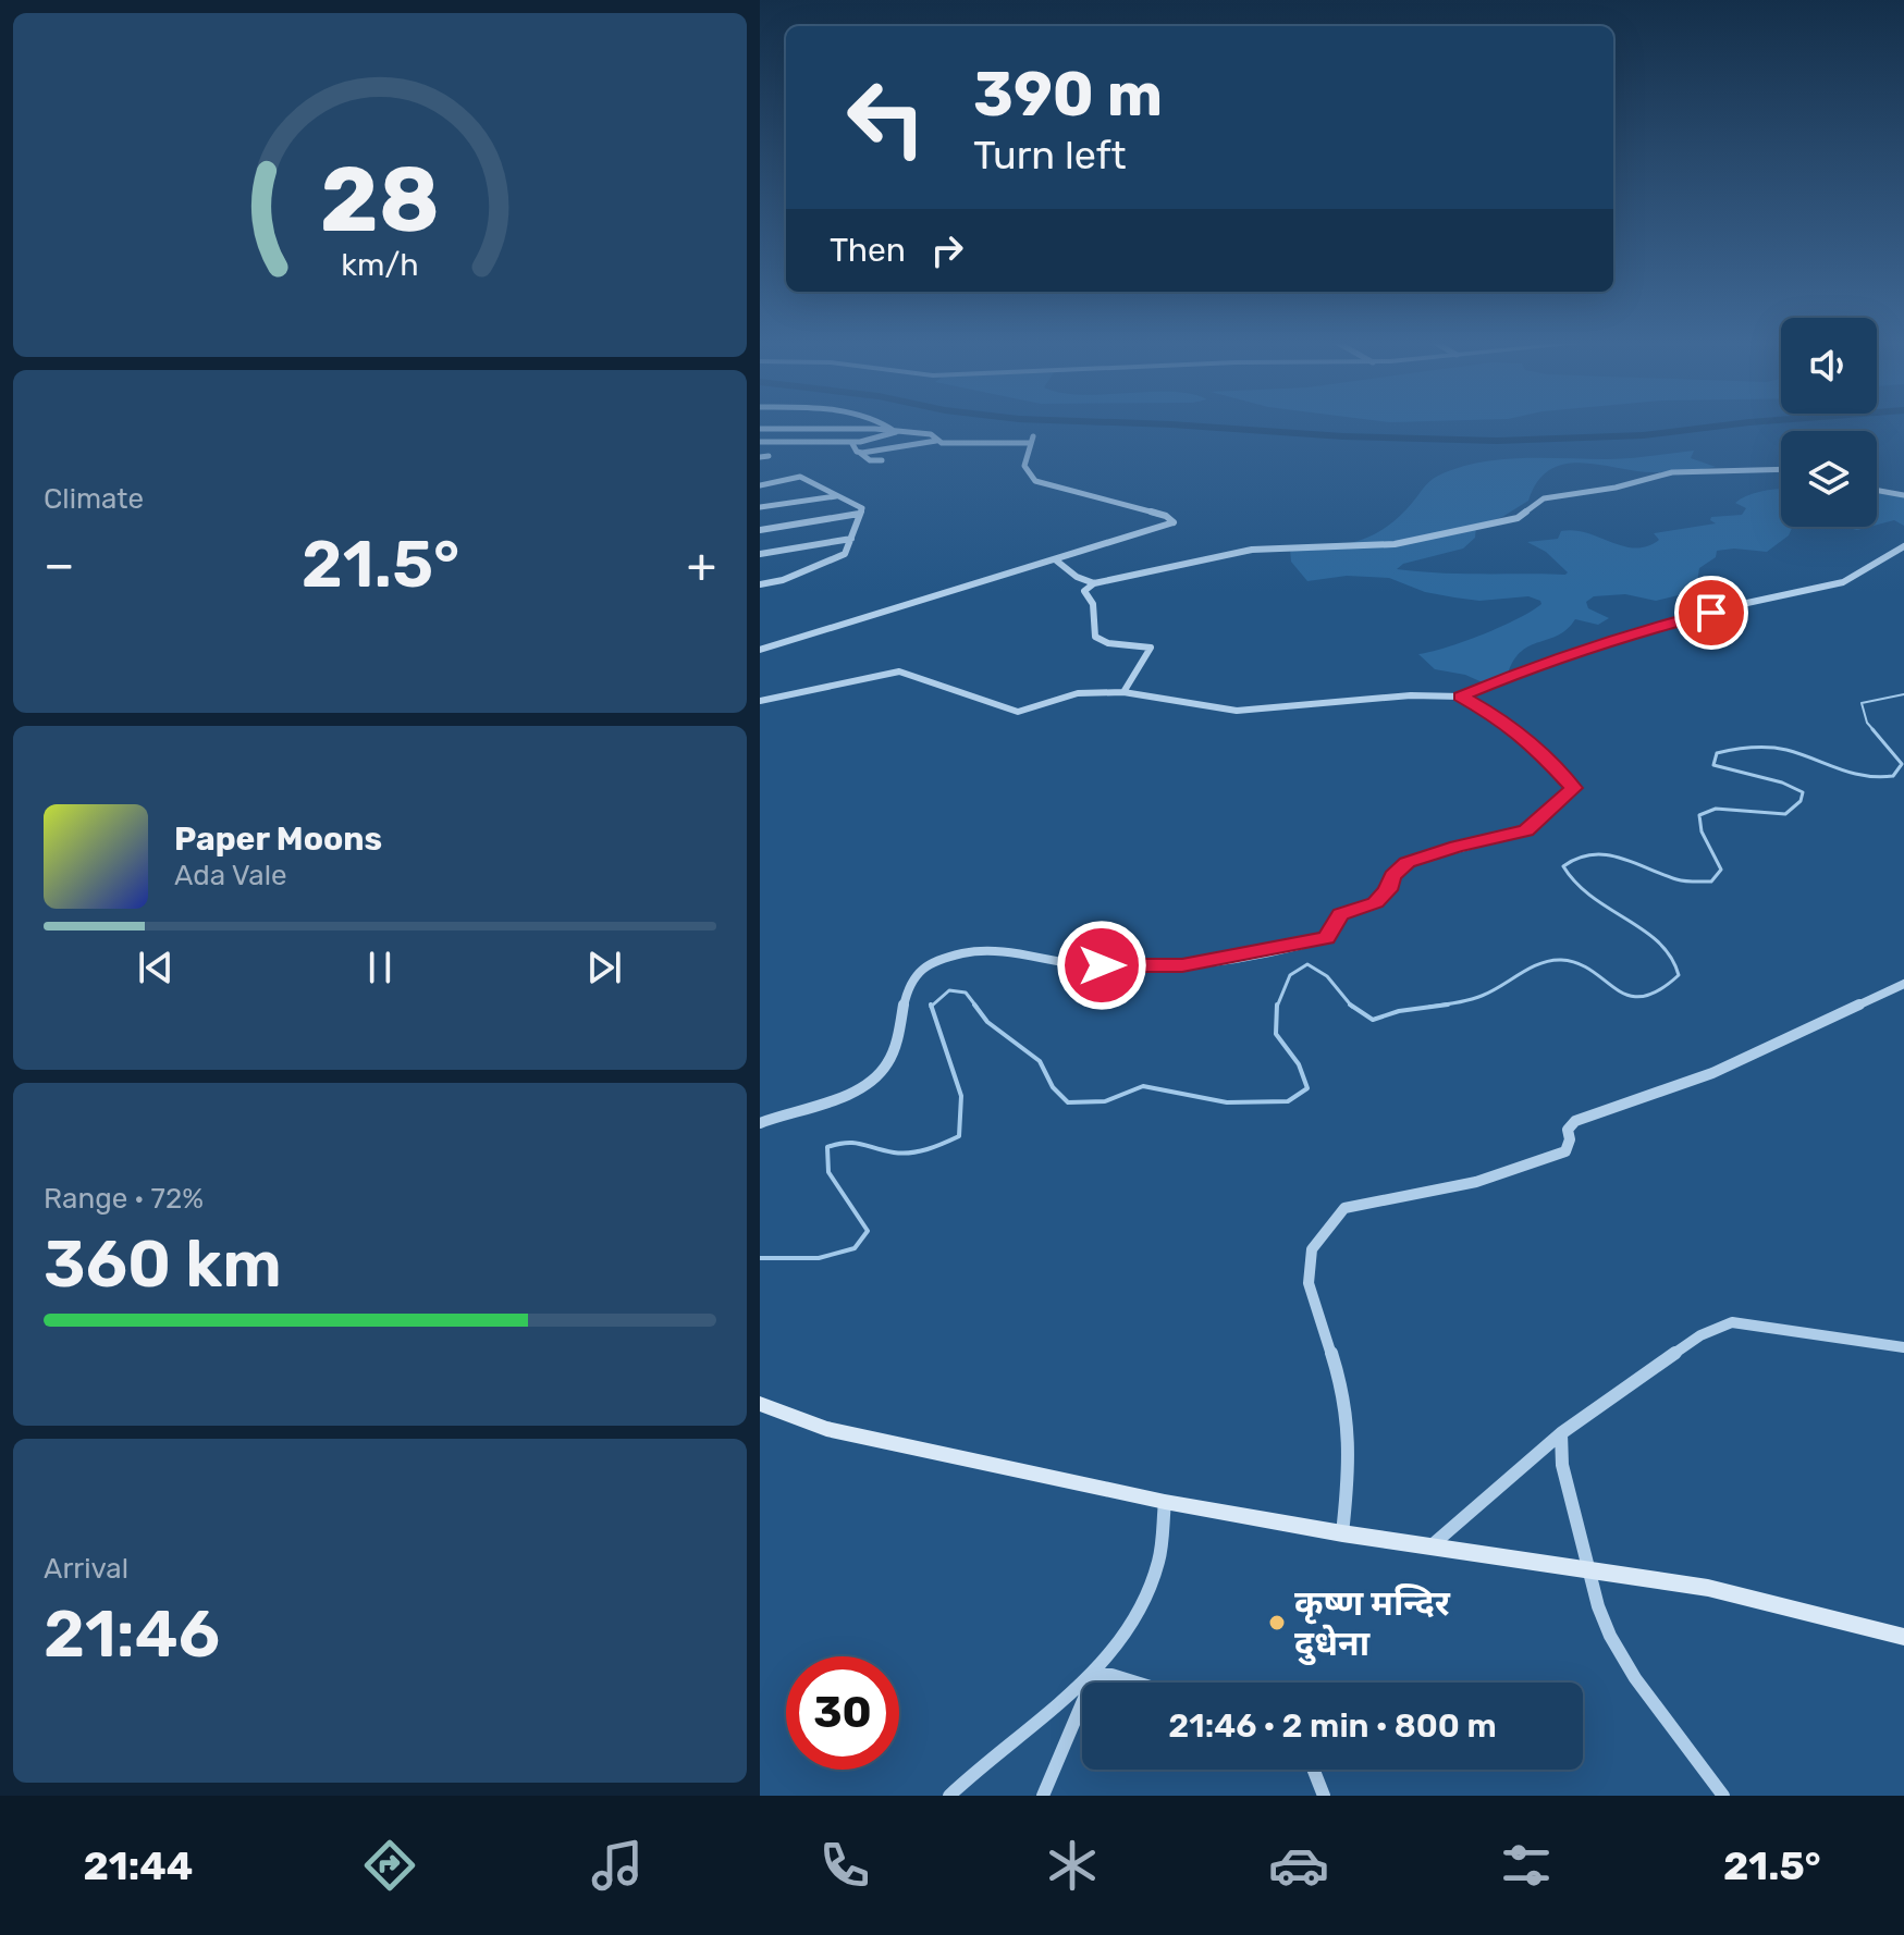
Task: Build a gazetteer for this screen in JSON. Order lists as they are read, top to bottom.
{
  "places": ["कृष्ण मन्दिर दुधेना"],
  "page": {
    "turn": ["390 m", "Turn left"],
    "then": "Then",
    "tile": [
      "Climate",
      ["Range · 72%", "360 km"],
      ["Arrival", "21:46"]
    ],
    "heat": ["−", "21.5°", "+"],
    "song": ["Paper Moons", "Ada Vale"],
    "limit": "30",
    "trip": "21:46 · 2 min · 800 m",
    "tabs": ["21:44", "21.5°"],
    "gauge": ["28", "km/h"]
  }
}
